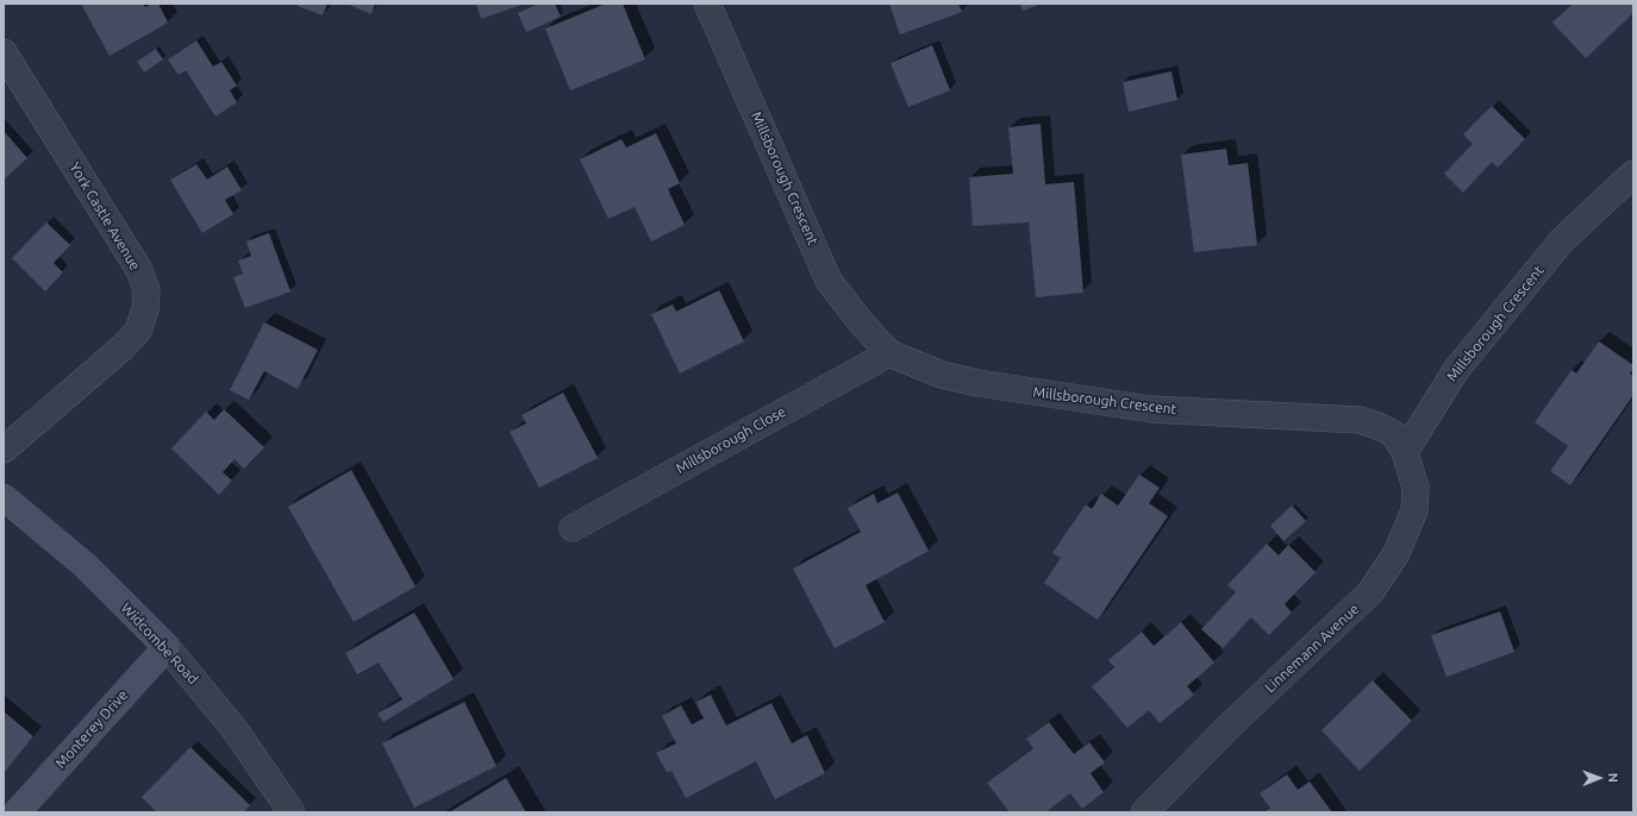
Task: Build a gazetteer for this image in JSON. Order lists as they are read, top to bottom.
{
  "streets": {
    "street": [
      "Millsborough Crescent",
      "York Castle Avenue",
      "Millsborough Close",
      "Widcombe Road",
      "Linnemann Avenue",
      "Monterey Drive"
    ]
  },
  "crossings": [
    ["Millsborough Crescent", "Millsborough Close"],
    ["Millsborough Crescent", "Linnemann Avenue"],
    ["Widcombe Road", "Monterey Drive"]
  ],
  "north": "right"
}
